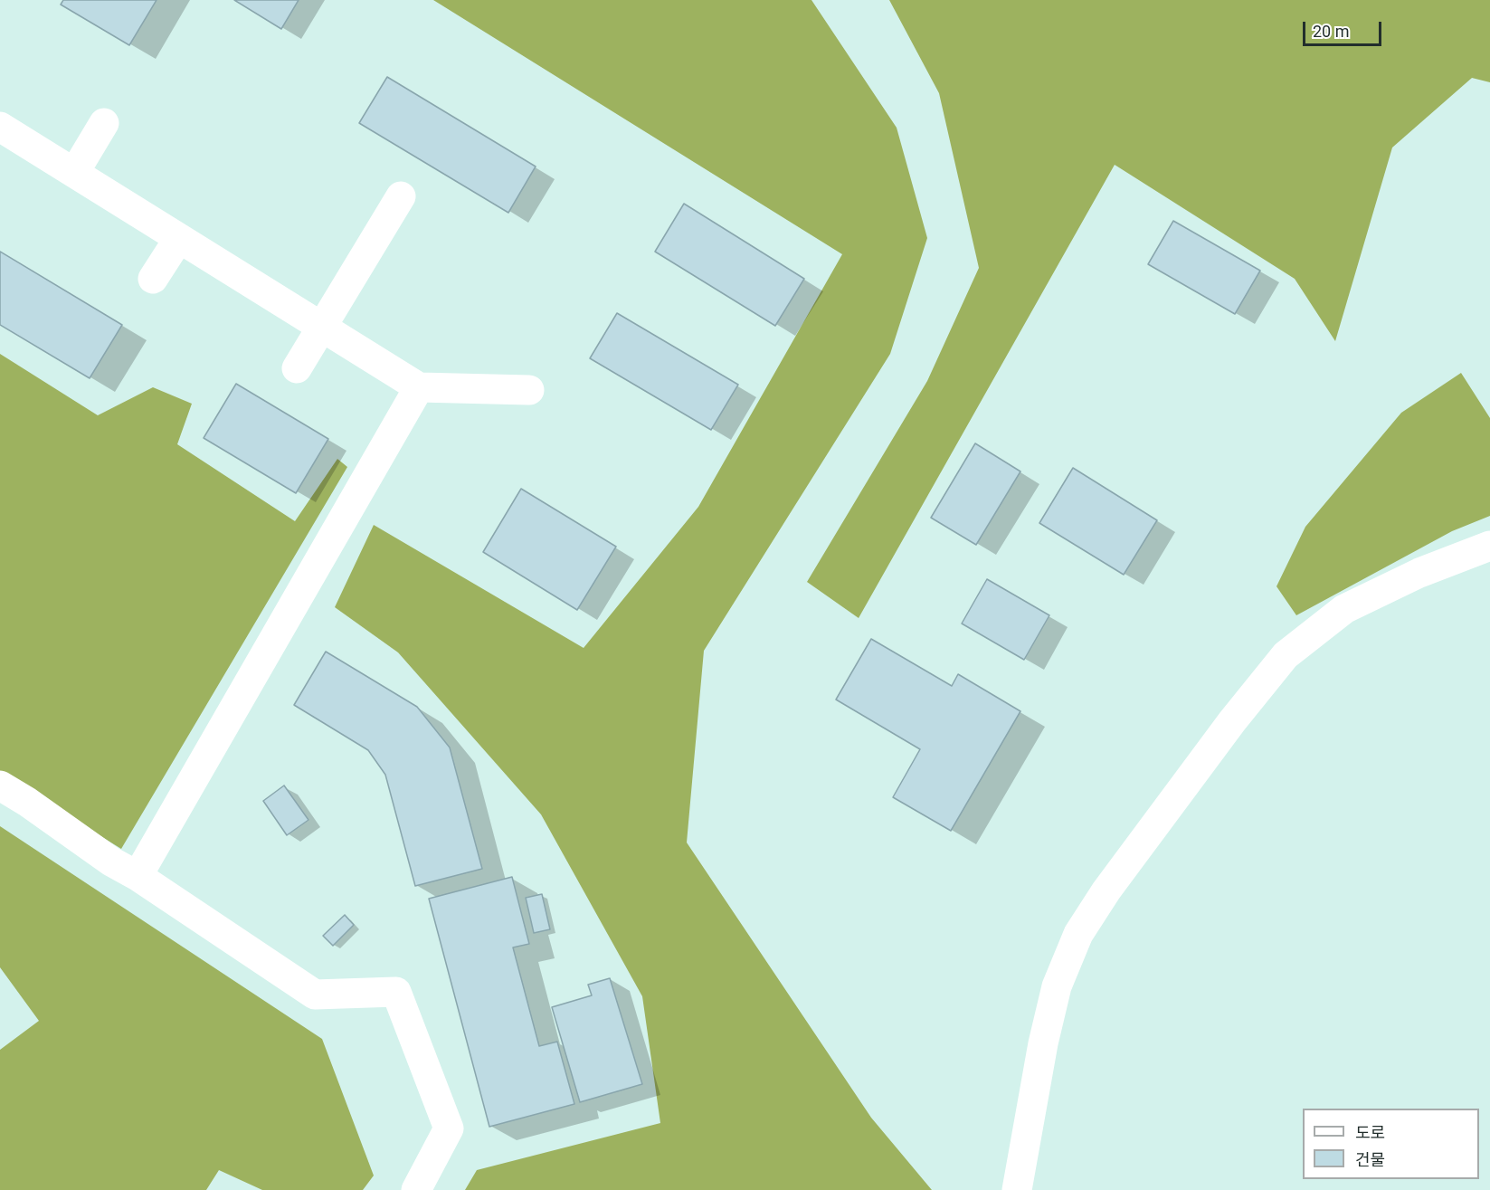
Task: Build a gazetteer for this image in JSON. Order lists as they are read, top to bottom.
{
  "legend": ["도로", "건물"],
  "scale_bar": "20 m"
}
